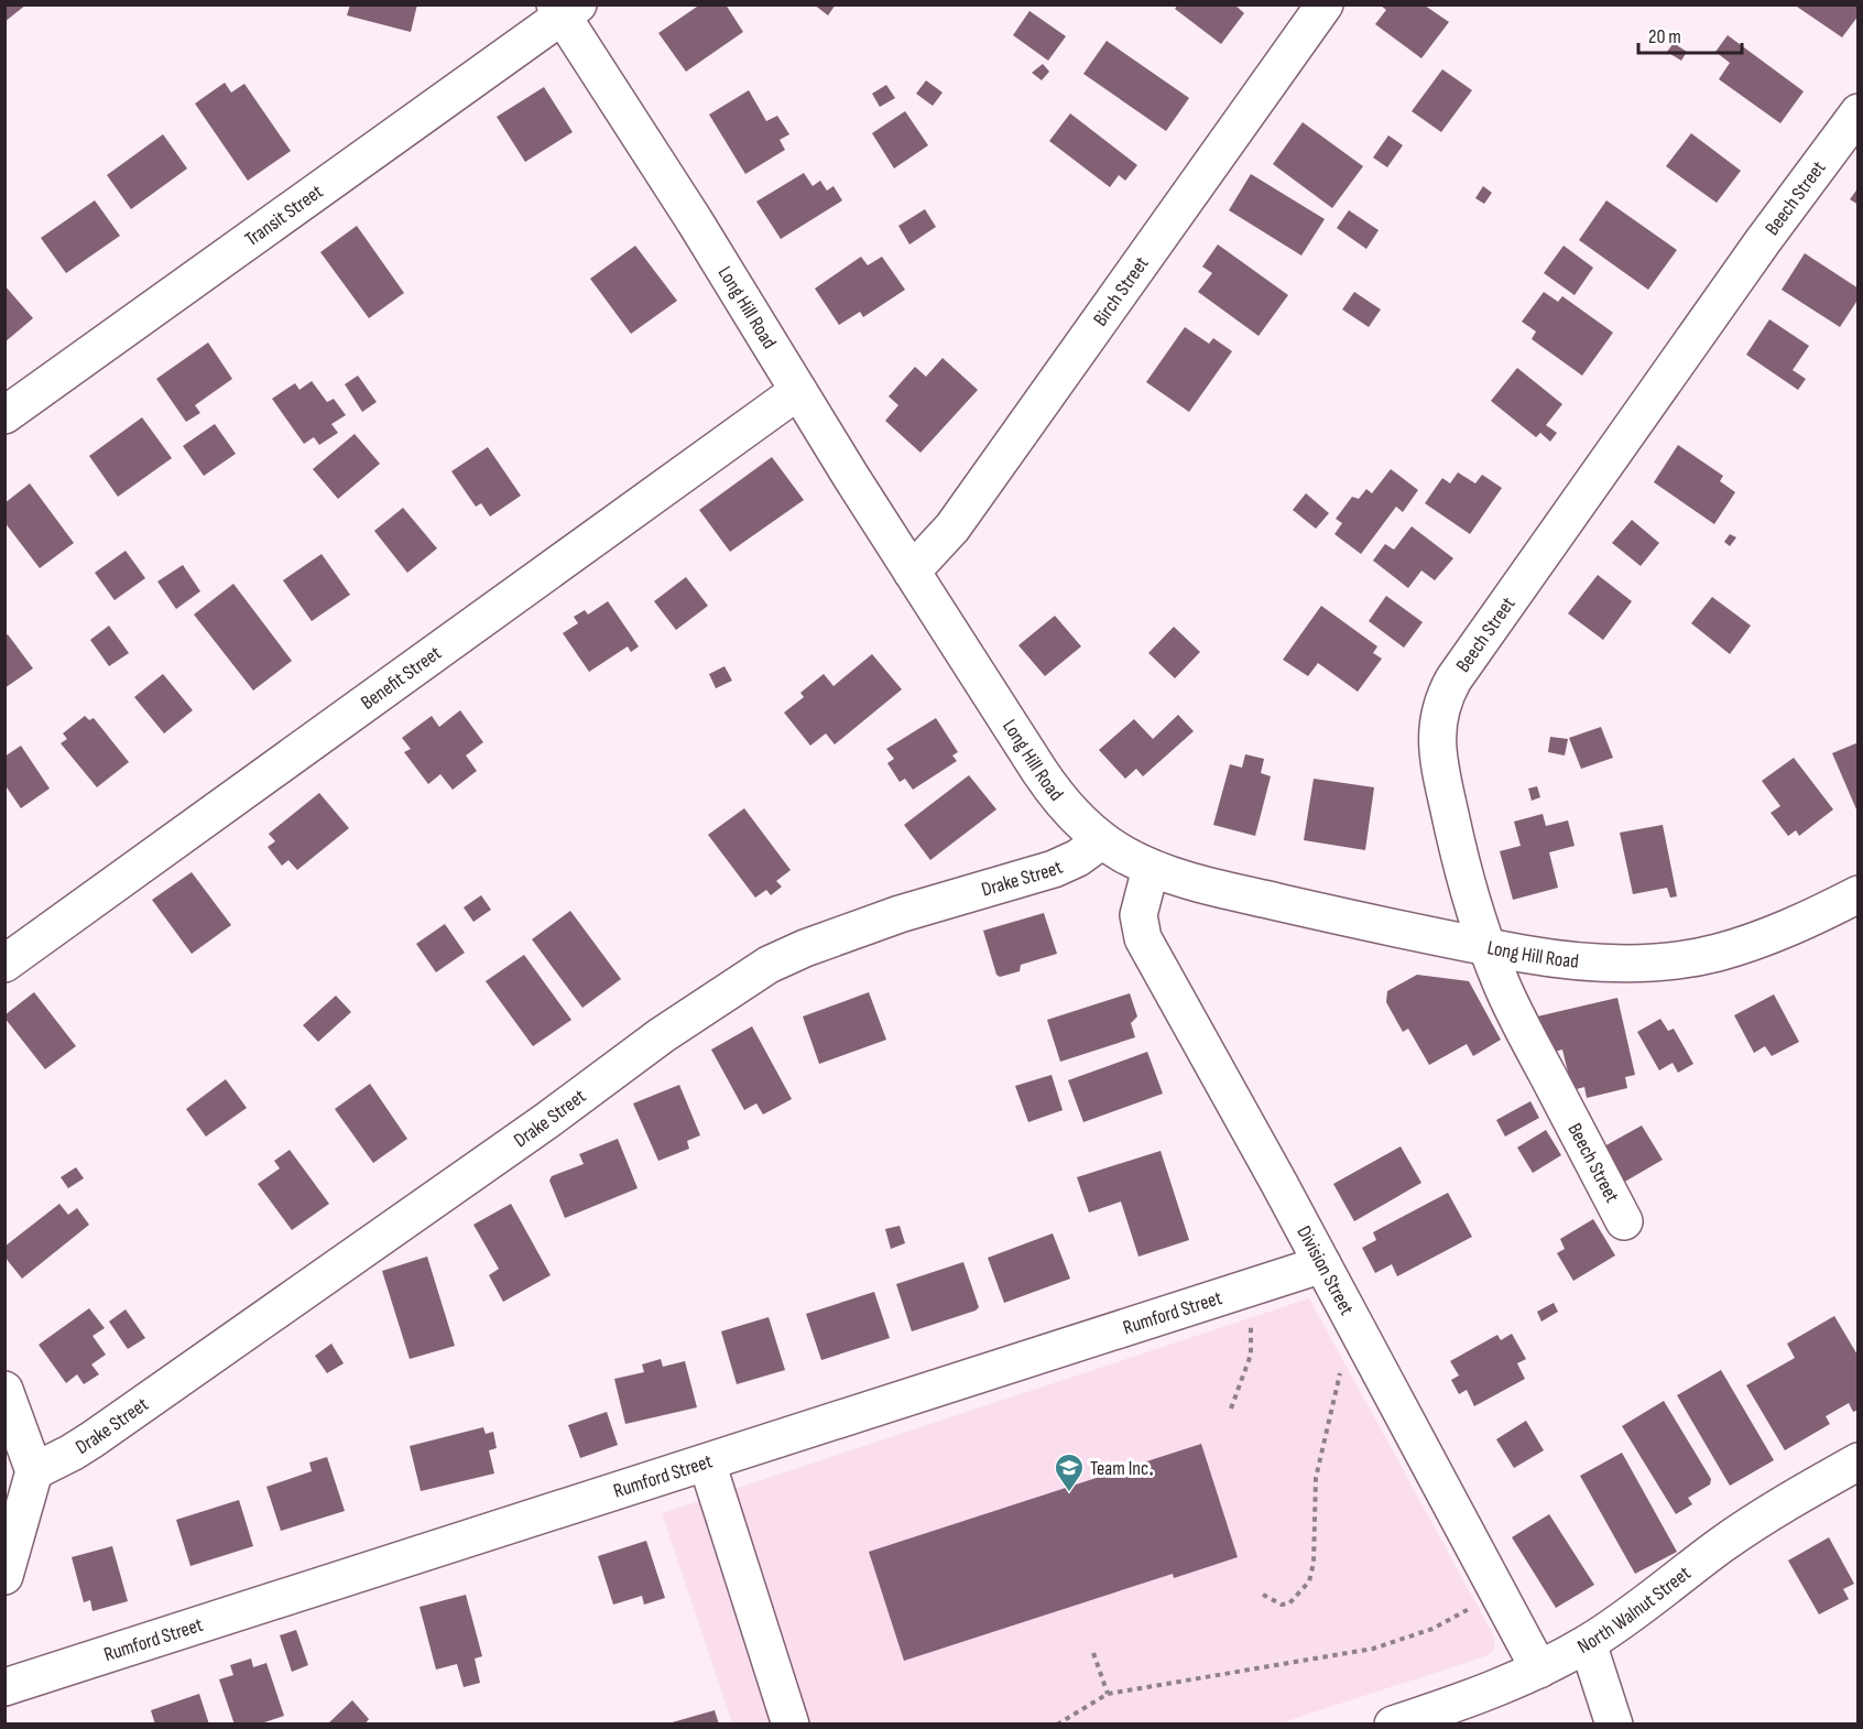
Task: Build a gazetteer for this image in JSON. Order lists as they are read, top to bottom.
{
  "streets": {
    "street": [
      "Beech Street",
      "Transit Street",
      "Birch Street",
      "Long Hill Road",
      "Benefit Street",
      "Drake Street",
      "Division Street",
      "Rumford Street",
      "North Walnut Street"
    ]
  },
  "crossings": [
    ["Beech Street", "Long Hill Road"],
    ["Transit Street", "Long Hill Road"],
    ["Birch Street", "Long Hill Road"],
    ["Long Hill Road", "Benefit Street"],
    ["Long Hill Road", "Drake Street"],
    ["Long Hill Road", "Division Street"],
    ["Division Street", "Rumford Street"],
    ["Division Street", "North Walnut Street"]
  ],
  "places": {
    "school or university": ["Team Inc."]
  },
  "scale_bar": "20 m"
}
